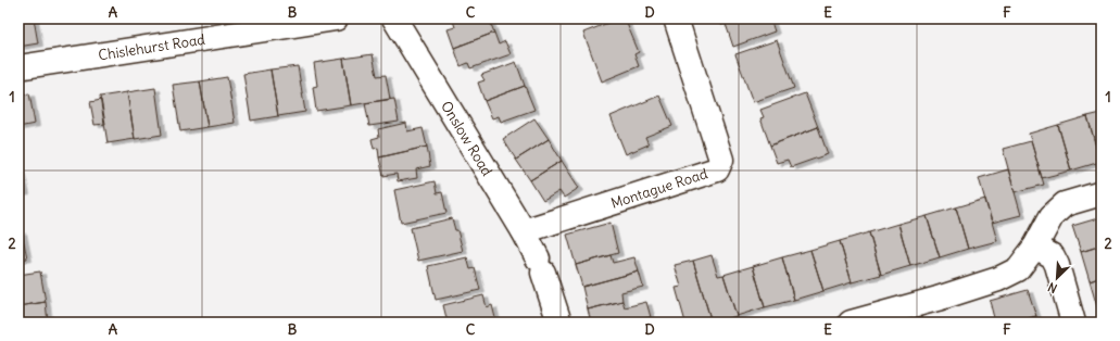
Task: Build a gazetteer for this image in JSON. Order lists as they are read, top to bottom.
{
  "streets": {
    "street": ["Chislehurst Road", "Onslow Road", "Montague Road"]
  },
  "crossings": [
    ["Onslow Road", "Montague Road"]
  ],
  "north": "bottom left",
  "grid": {
    "columns": [
      "A",
      "B",
      "C",
      "D",
      "E",
      "F"
    ],
    "rows": ["1", "2"]
  }
}
